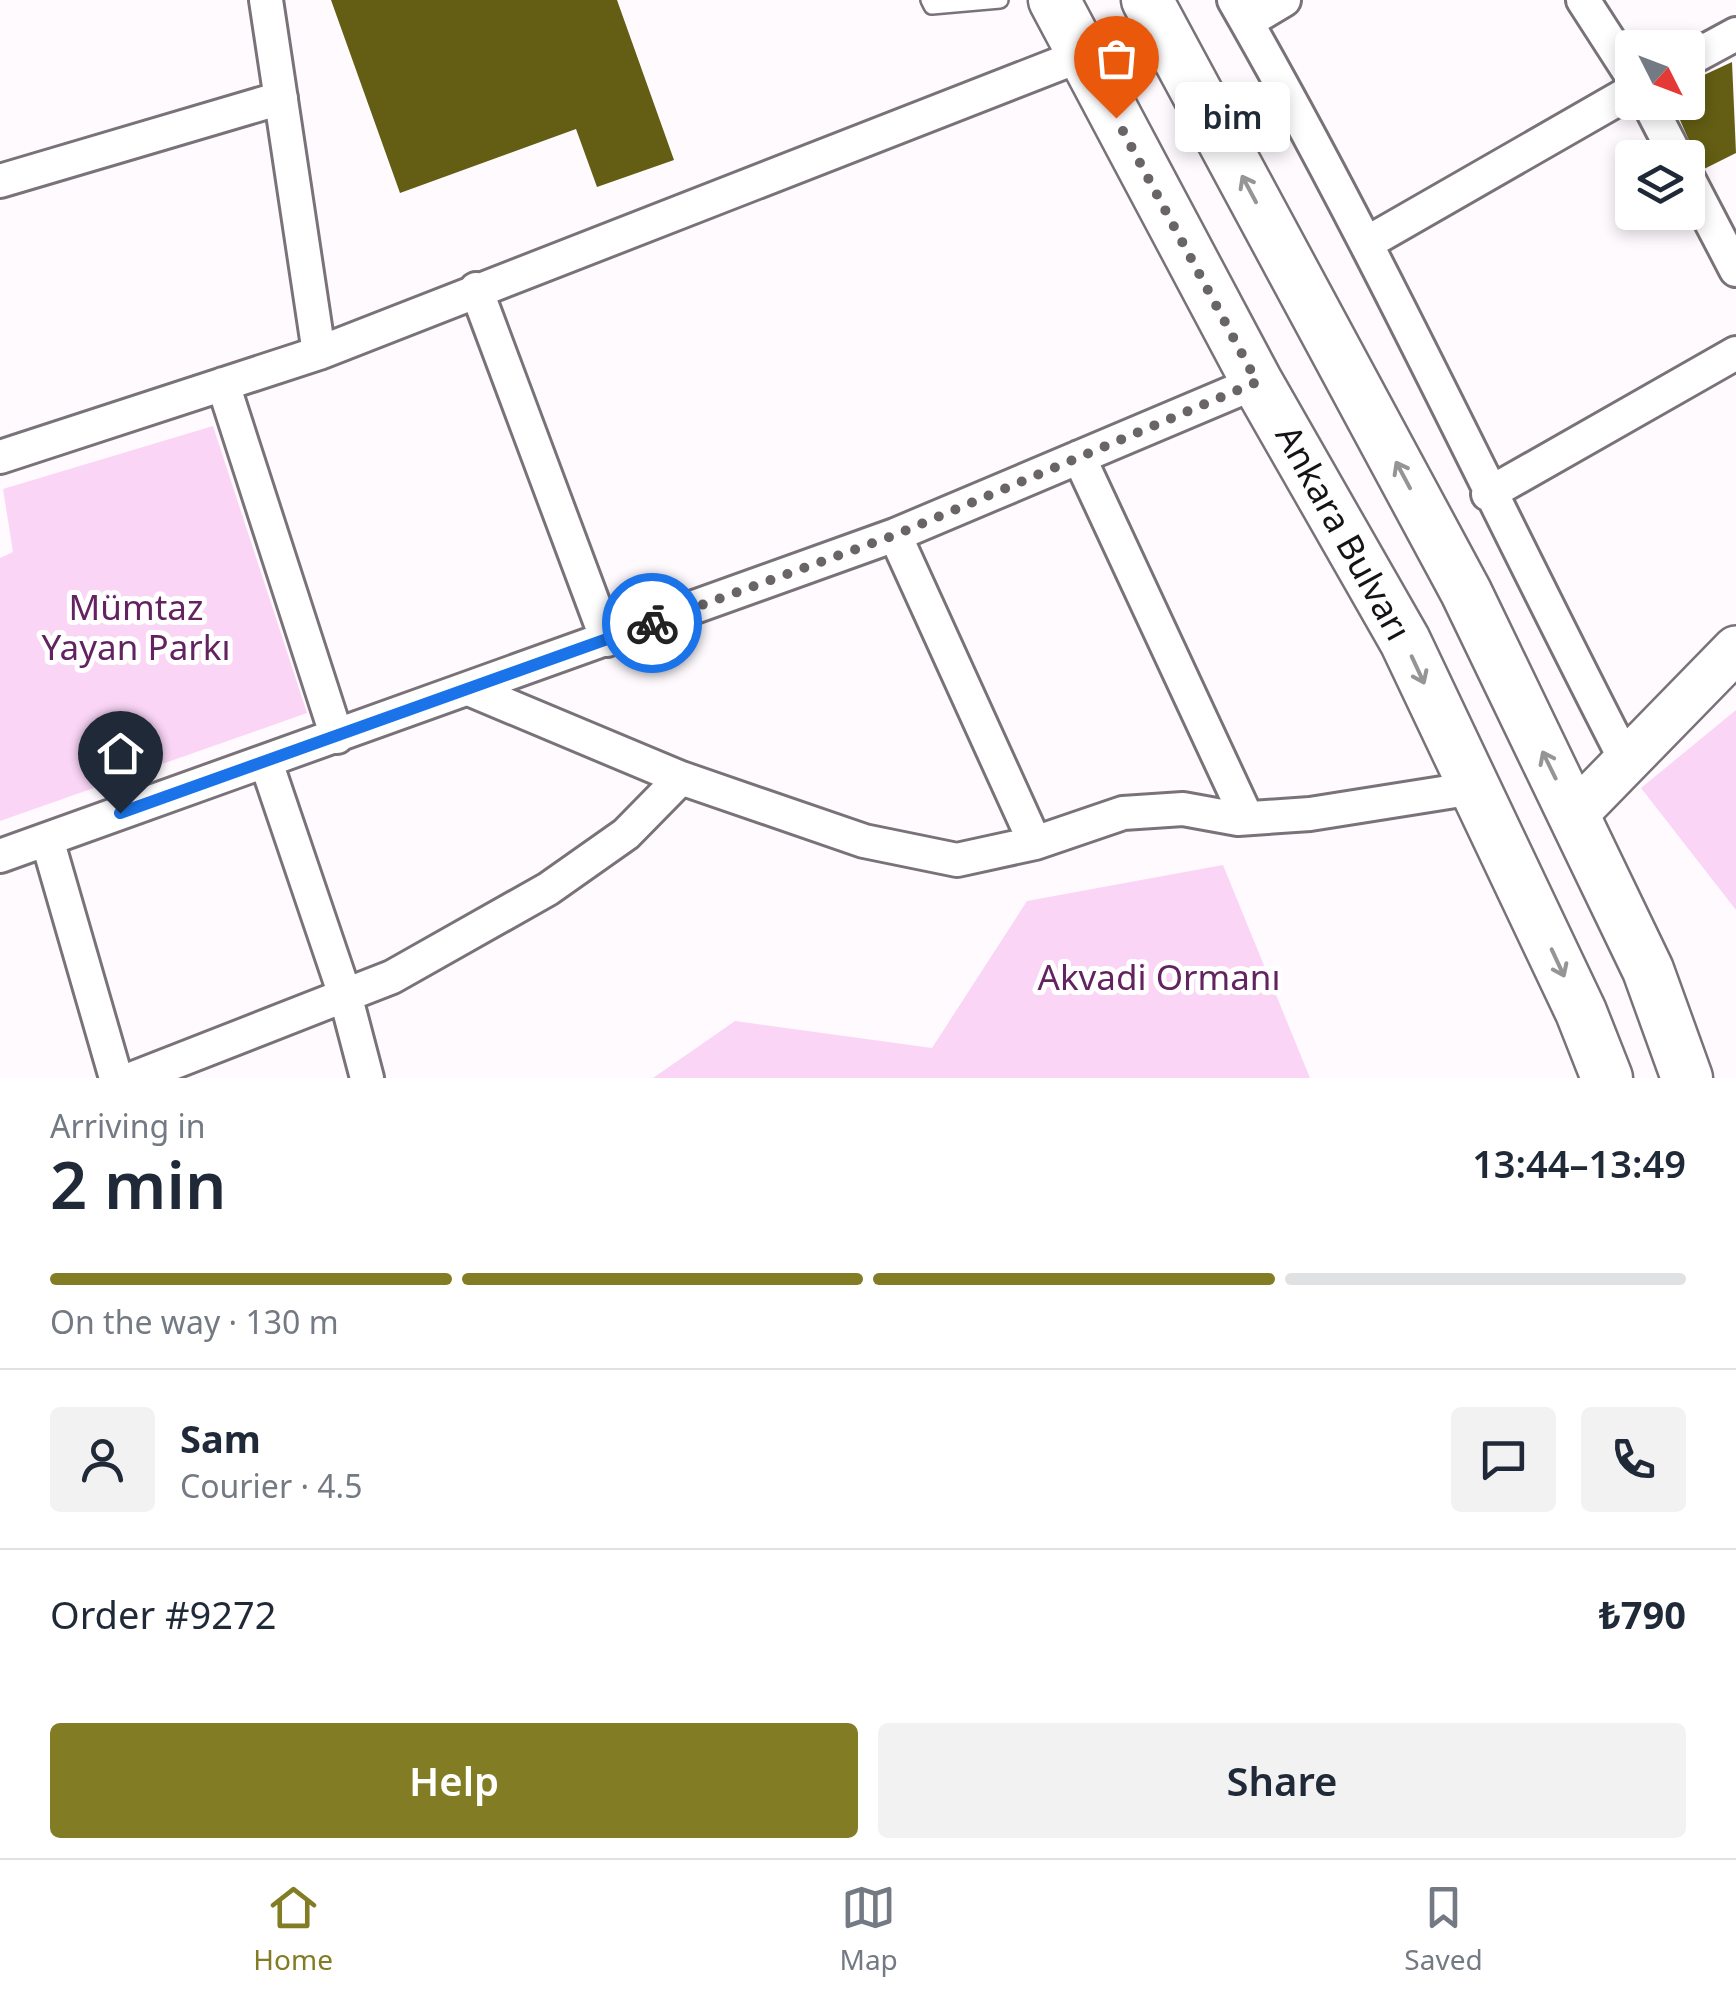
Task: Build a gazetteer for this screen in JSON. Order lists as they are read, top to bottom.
{
  "streets": {
    "main road": ["Ankara Bulvarı"]
  },
  "parks": ["Mümtaz Yayan Parkı", "Akvadi Ormanı"],
  "places": ["bim"],
  "north": "bottom right",
  "page": {
    "bubble": "bim",
    "heading": ["2 min", "Arriving in", "13:44–13:49"],
    "panel": [
      "Sam",
      "Courier · 4.5",
      "Order #9272",
      "₺790"
    ],
    "bar": "On the way · 130 m",
    "buttons": ["Help", "Share"],
    "tabs": ["Home", "Map", "Saved"]
  }
}
